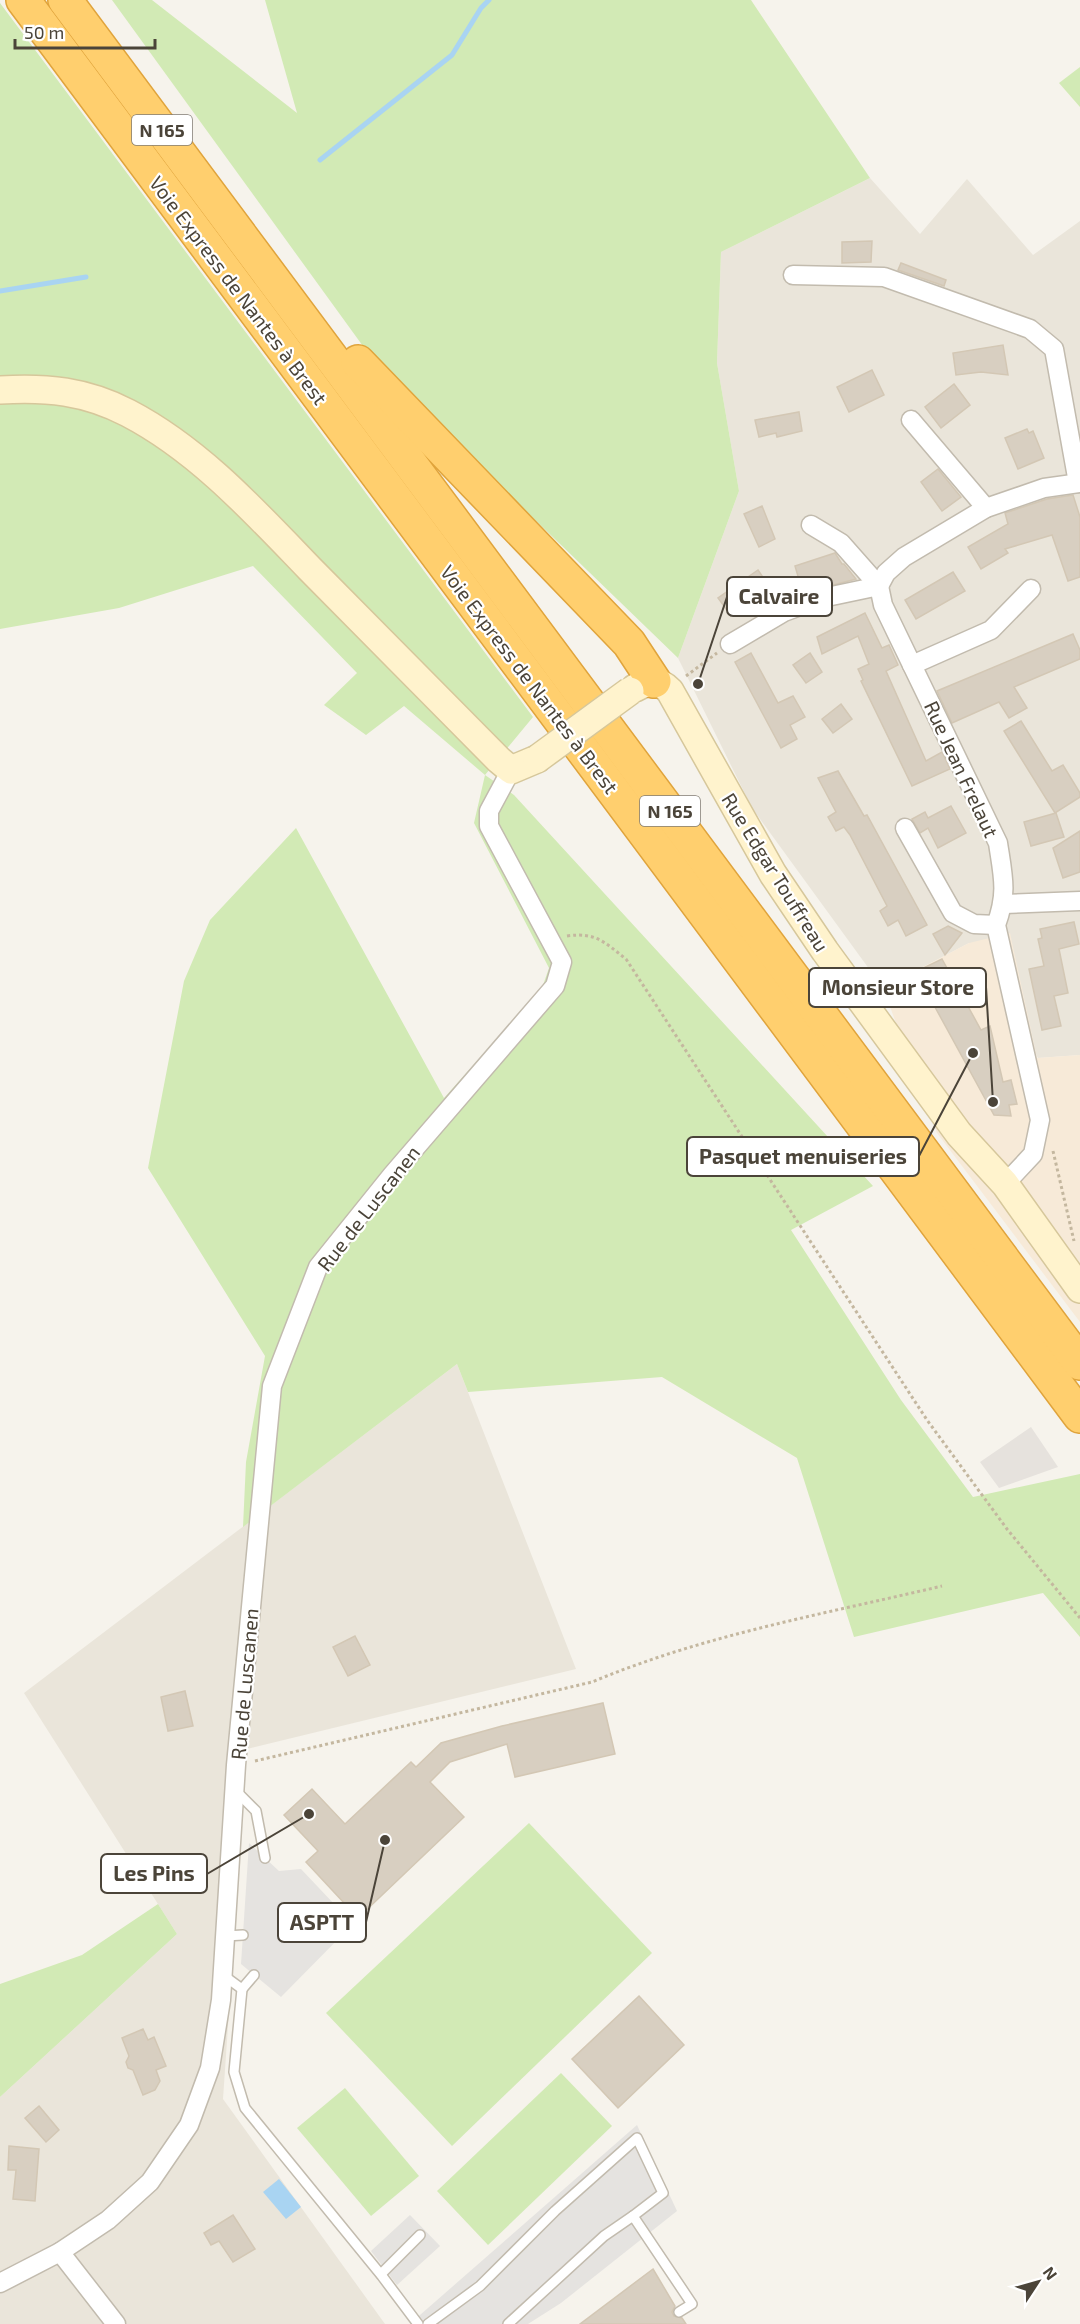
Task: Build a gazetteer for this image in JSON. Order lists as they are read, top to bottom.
{
  "streets": {
    "highway": ["N 165", "Voie Express de Nantes à Brest"],
    "street": ["Rue Jean Frelaut", "Rue Edgar Touffreau", "Rue de Luscanen"]
  },
  "places": [
    "Calvaire",
    "Pasquet menuiseries",
    "Monsieur Store",
    "Les Pins",
    "ASPTT"
  ],
  "scale_bar": "50 m",
  "north": "top right"
}
